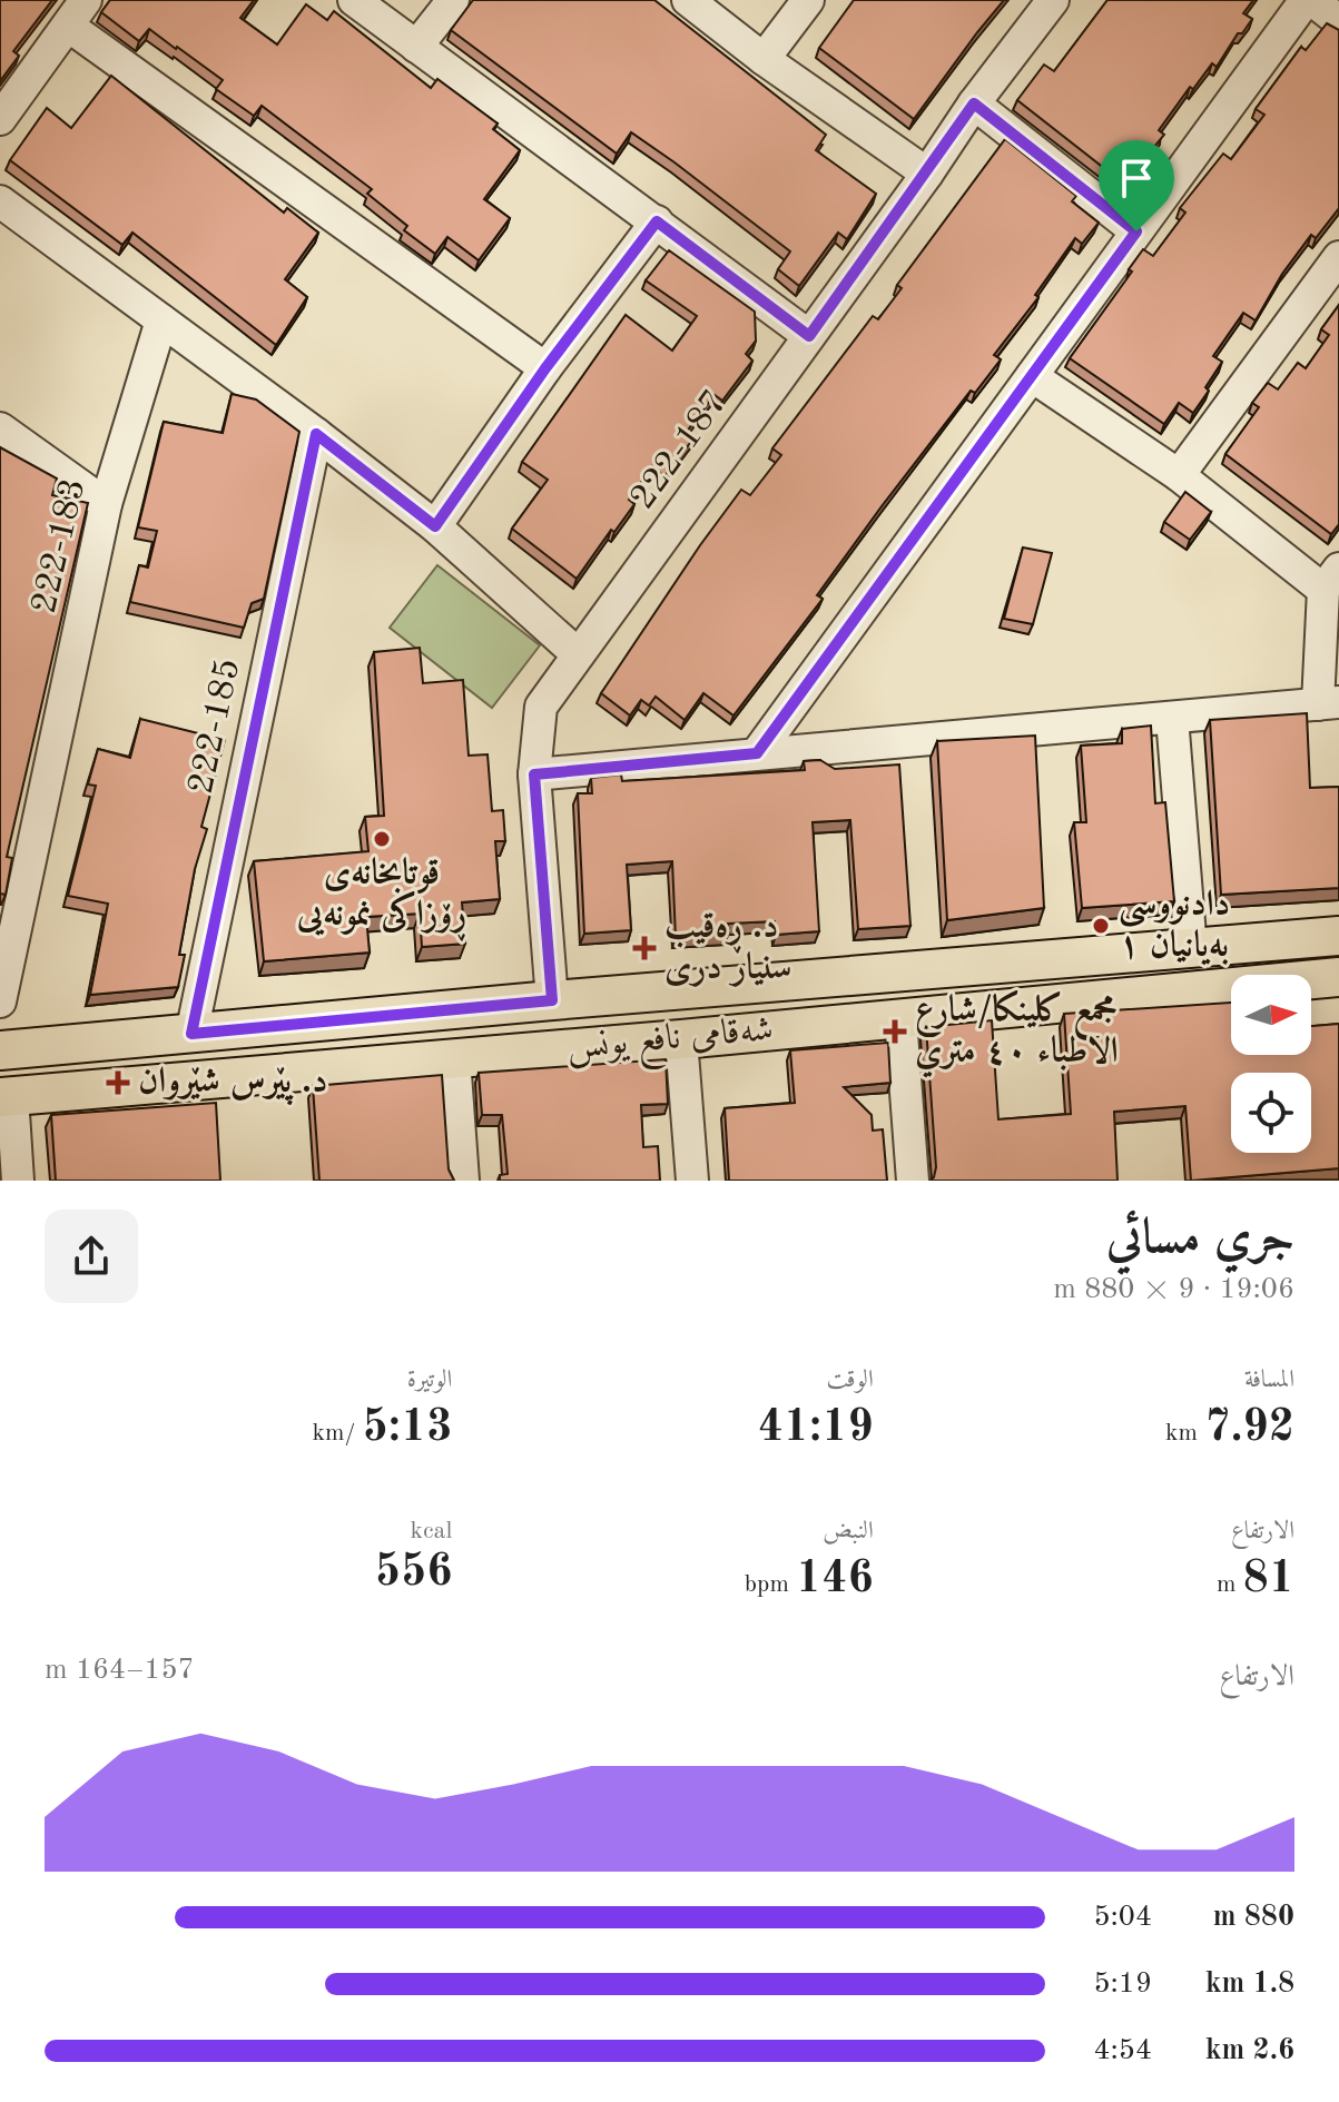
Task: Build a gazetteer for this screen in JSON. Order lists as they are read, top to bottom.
{
  "streets": {
    "main road": ["شەقامی نافع یونس"],
    "street": ["222-187", "222-183", "222-185"]
  },
  "crossings": [
    ["222-187", "شەقامی نافع یونس"],
    ["222-185", "شەقامی نافع یونس"]
  ],
  "places": {
    "other": ["قوتابخانەی ڕۆزاکی نمونەیی", "دادنووسی بەیانیان ١"],
    "health": ["د. ڕەقیب سنیار دری", "مجمع كلينكا/شارع الاطباء ٤٠ متري", "د. پێرس شێروان"]
  },
  "north": "right",
  "page": {
    "heading": ["جري مسائي", "19:06 · 9 × 880 m"],
    "stats": [
      ["المسافة", "7.92 km"],
      ["الوقت", "41:19"],
      ["الوتيرة", "5:13 /km"],
      ["الارتفاع", "81 m"],
      ["النبض", "146 bpm"],
      ["kcal", "556"]
    ],
    "chart": ["الارتفاع", "157–164 m"],
    "list": [
      {
        "name": "880 m",
        "note": "5:04"
      },
      {
        "name": "1.8 km",
        "note": "5:19"
      },
      {
        "name": "2.6 km",
        "note": "4:54"
      }
    ]
  }
}
